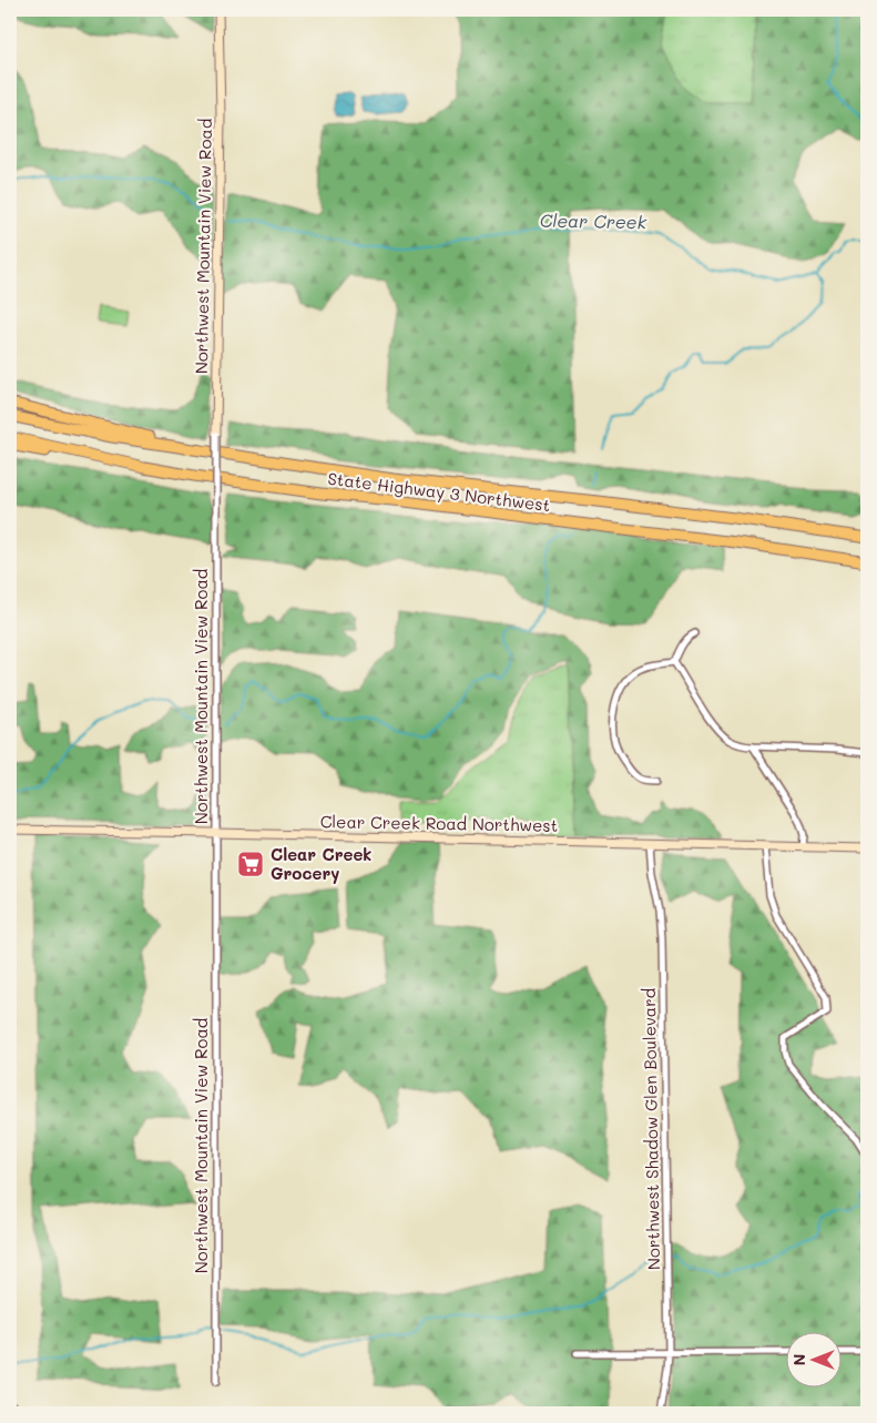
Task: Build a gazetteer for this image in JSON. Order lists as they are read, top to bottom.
{
  "streets": {
    "highway": ["State Highway 3 Northwest"],
    "main road": ["Northwest Mountain View Road", "Clear Creek Road Northwest"],
    "street": ["Northwest Shadow Glen Boulevard"]
  },
  "crossings": [
    ["Northwest Mountain View Road", "Clear Creek Road Northwest"],
    ["Clear Creek Road Northwest", "Northwest Shadow Glen Boulevard"]
  ],
  "water": ["Clear Creek"],
  "places": {
    "supermarket": ["Clear Creek Grocery"]
  },
  "north": "left"
}
